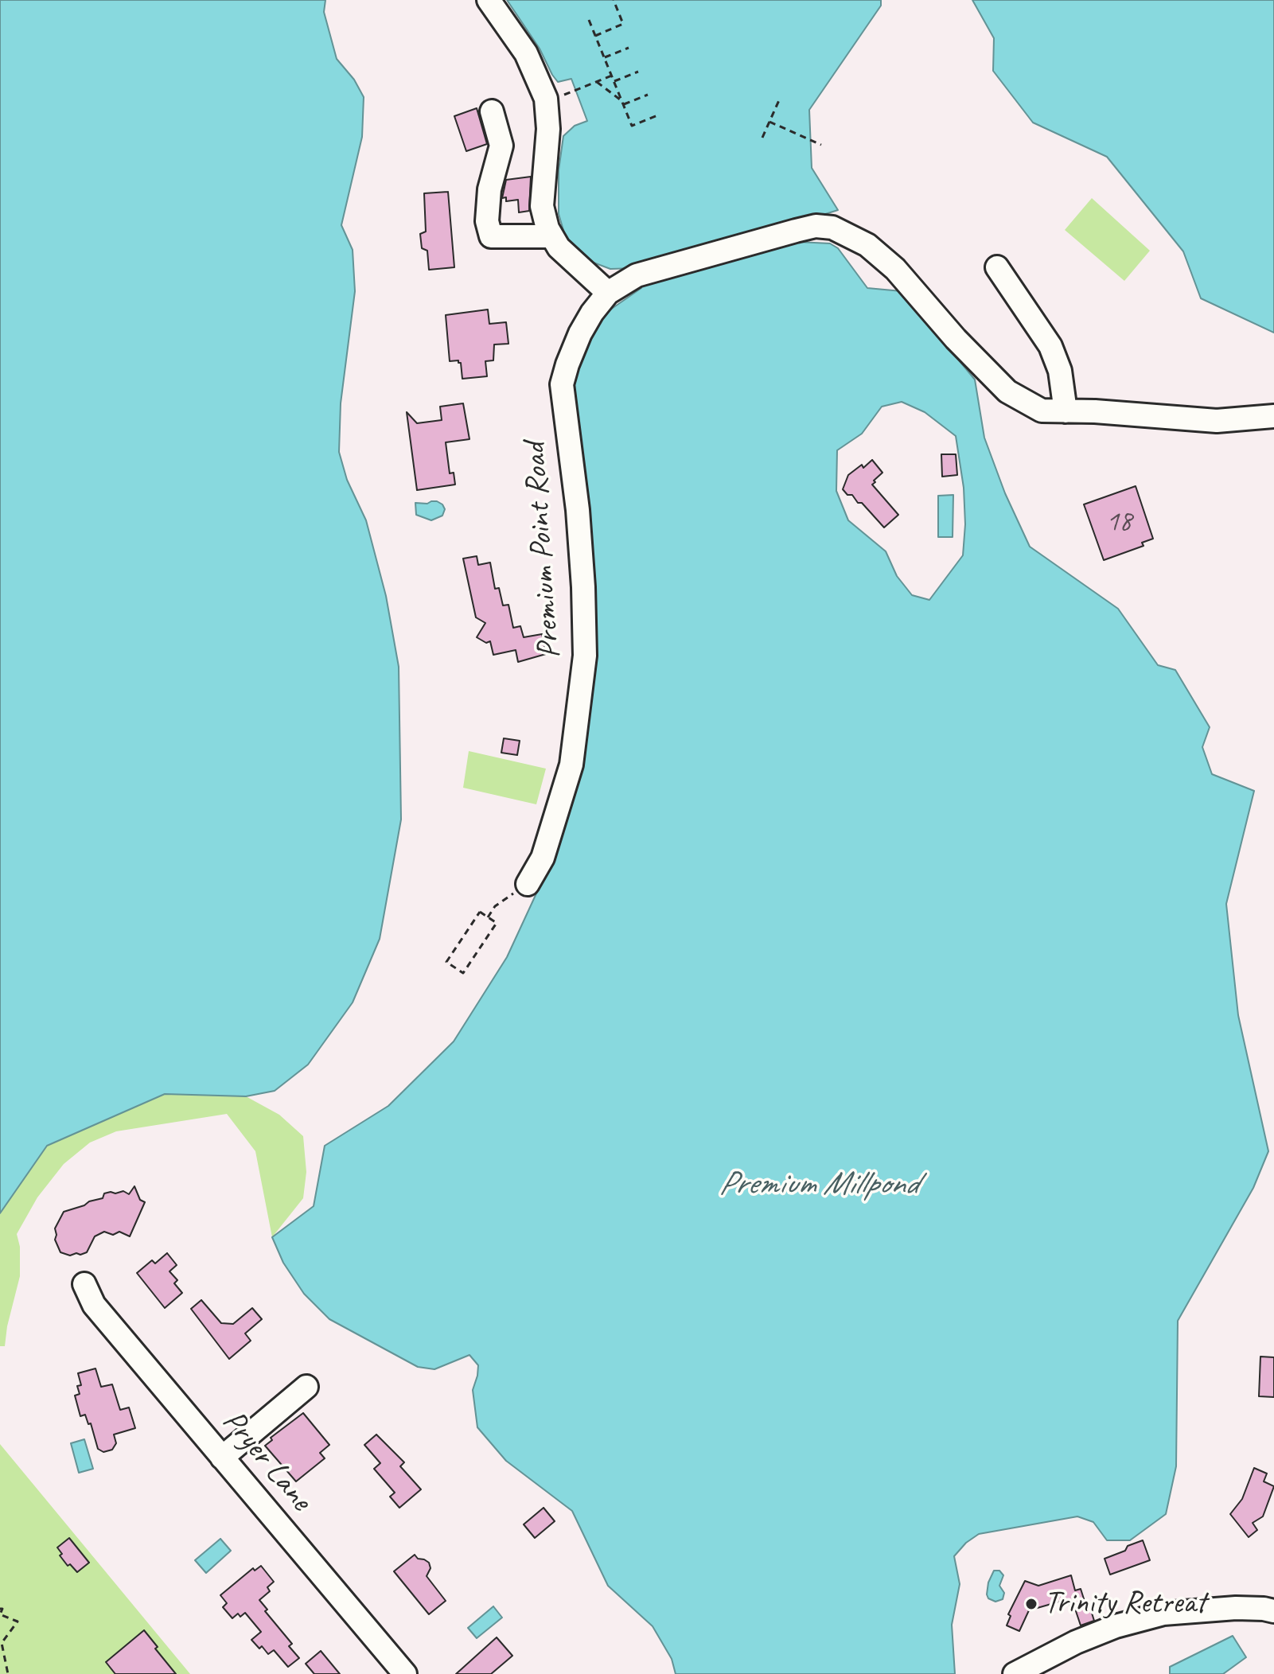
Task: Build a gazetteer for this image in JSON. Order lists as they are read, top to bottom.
{
  "streets": {
    "street": ["Premium Point Road", "Pryer Lane"]
  },
  "water": ["Premium Millpond"],
  "places": ["Trinity Retreat"],
  "house_numbers": ["18"]
}
